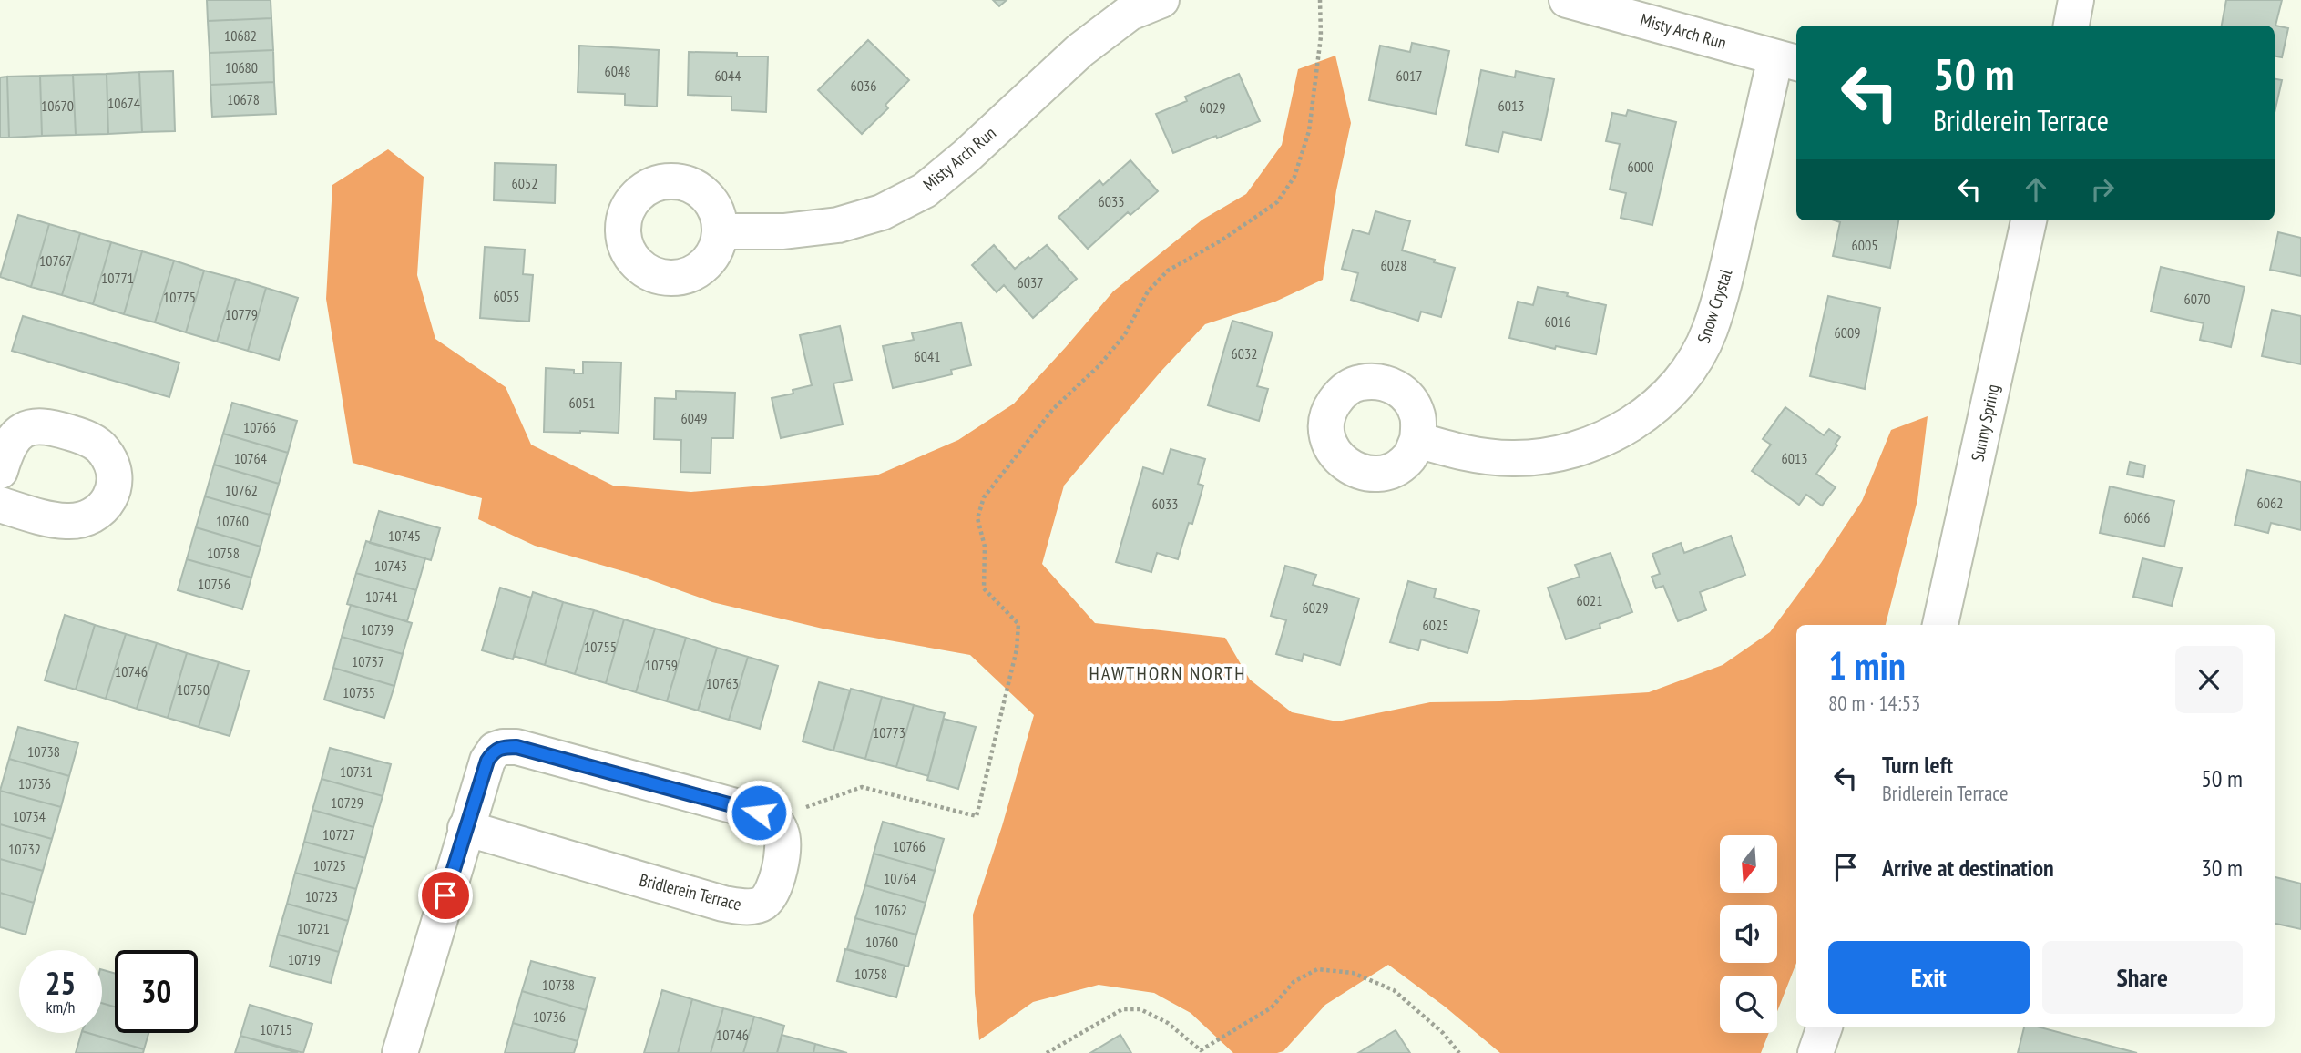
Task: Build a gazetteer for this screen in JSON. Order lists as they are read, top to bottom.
{
  "streets": {
    "street": [
      "Misty Arch Run",
      "Snow Crystal",
      "Sunny Spring",
      "Bridlerein Terrace"
    ]
  },
  "crossings": [
    ["Misty Arch Run", "Snow Crystal"]
  ],
  "districts": ["HAWTHORN NORTH"],
  "house_numbers": [
    "10682",
    "10680",
    "6048",
    "6044",
    "6017",
    "6036",
    "10678",
    "10674",
    "10670",
    "6013",
    "6029",
    "6000",
    "6052",
    "6033",
    "6005",
    "10767",
    "6028",
    "10771",
    "6037",
    "6055",
    "10775",
    "6070",
    "10779",
    "6016",
    "6009",
    "6032",
    "6041",
    "6051",
    "6049",
    "10766",
    "10764",
    "6013",
    "10762",
    "6062",
    "6033",
    "6066",
    "10760",
    "10745",
    "10758",
    "10743",
    "10756",
    "10741",
    "6021",
    "6029",
    "6025",
    "10739",
    "10755",
    "10737",
    "10759",
    "10746",
    "10763",
    "10750",
    "10735",
    "10773",
    "10738",
    "10731",
    "10736",
    "10729",
    "10734",
    "10727",
    "10766",
    "10732",
    "10725",
    "10764",
    "10723",
    "10762",
    "10721",
    "10760",
    "10719",
    "10758",
    "10738",
    "10736",
    "10715",
    "10746"
  ],
  "north": "bottom",
  "page": {
    "turn": ["50 m", "Bridlerein Terrace"],
    "heading": ["1 min", "80 m · 14:53"],
    "list": [
      {
        "name": "Turn left",
        "note": "Bridlerein Terrace",
        "value": "50 m"
      },
      {
        "name": "Arrive at destination",
        "value": "30 m"
      }
    ],
    "buttons": ["Exit", "Share"],
    "speed": "25 km/h",
    "limit": "30"
  }
}
